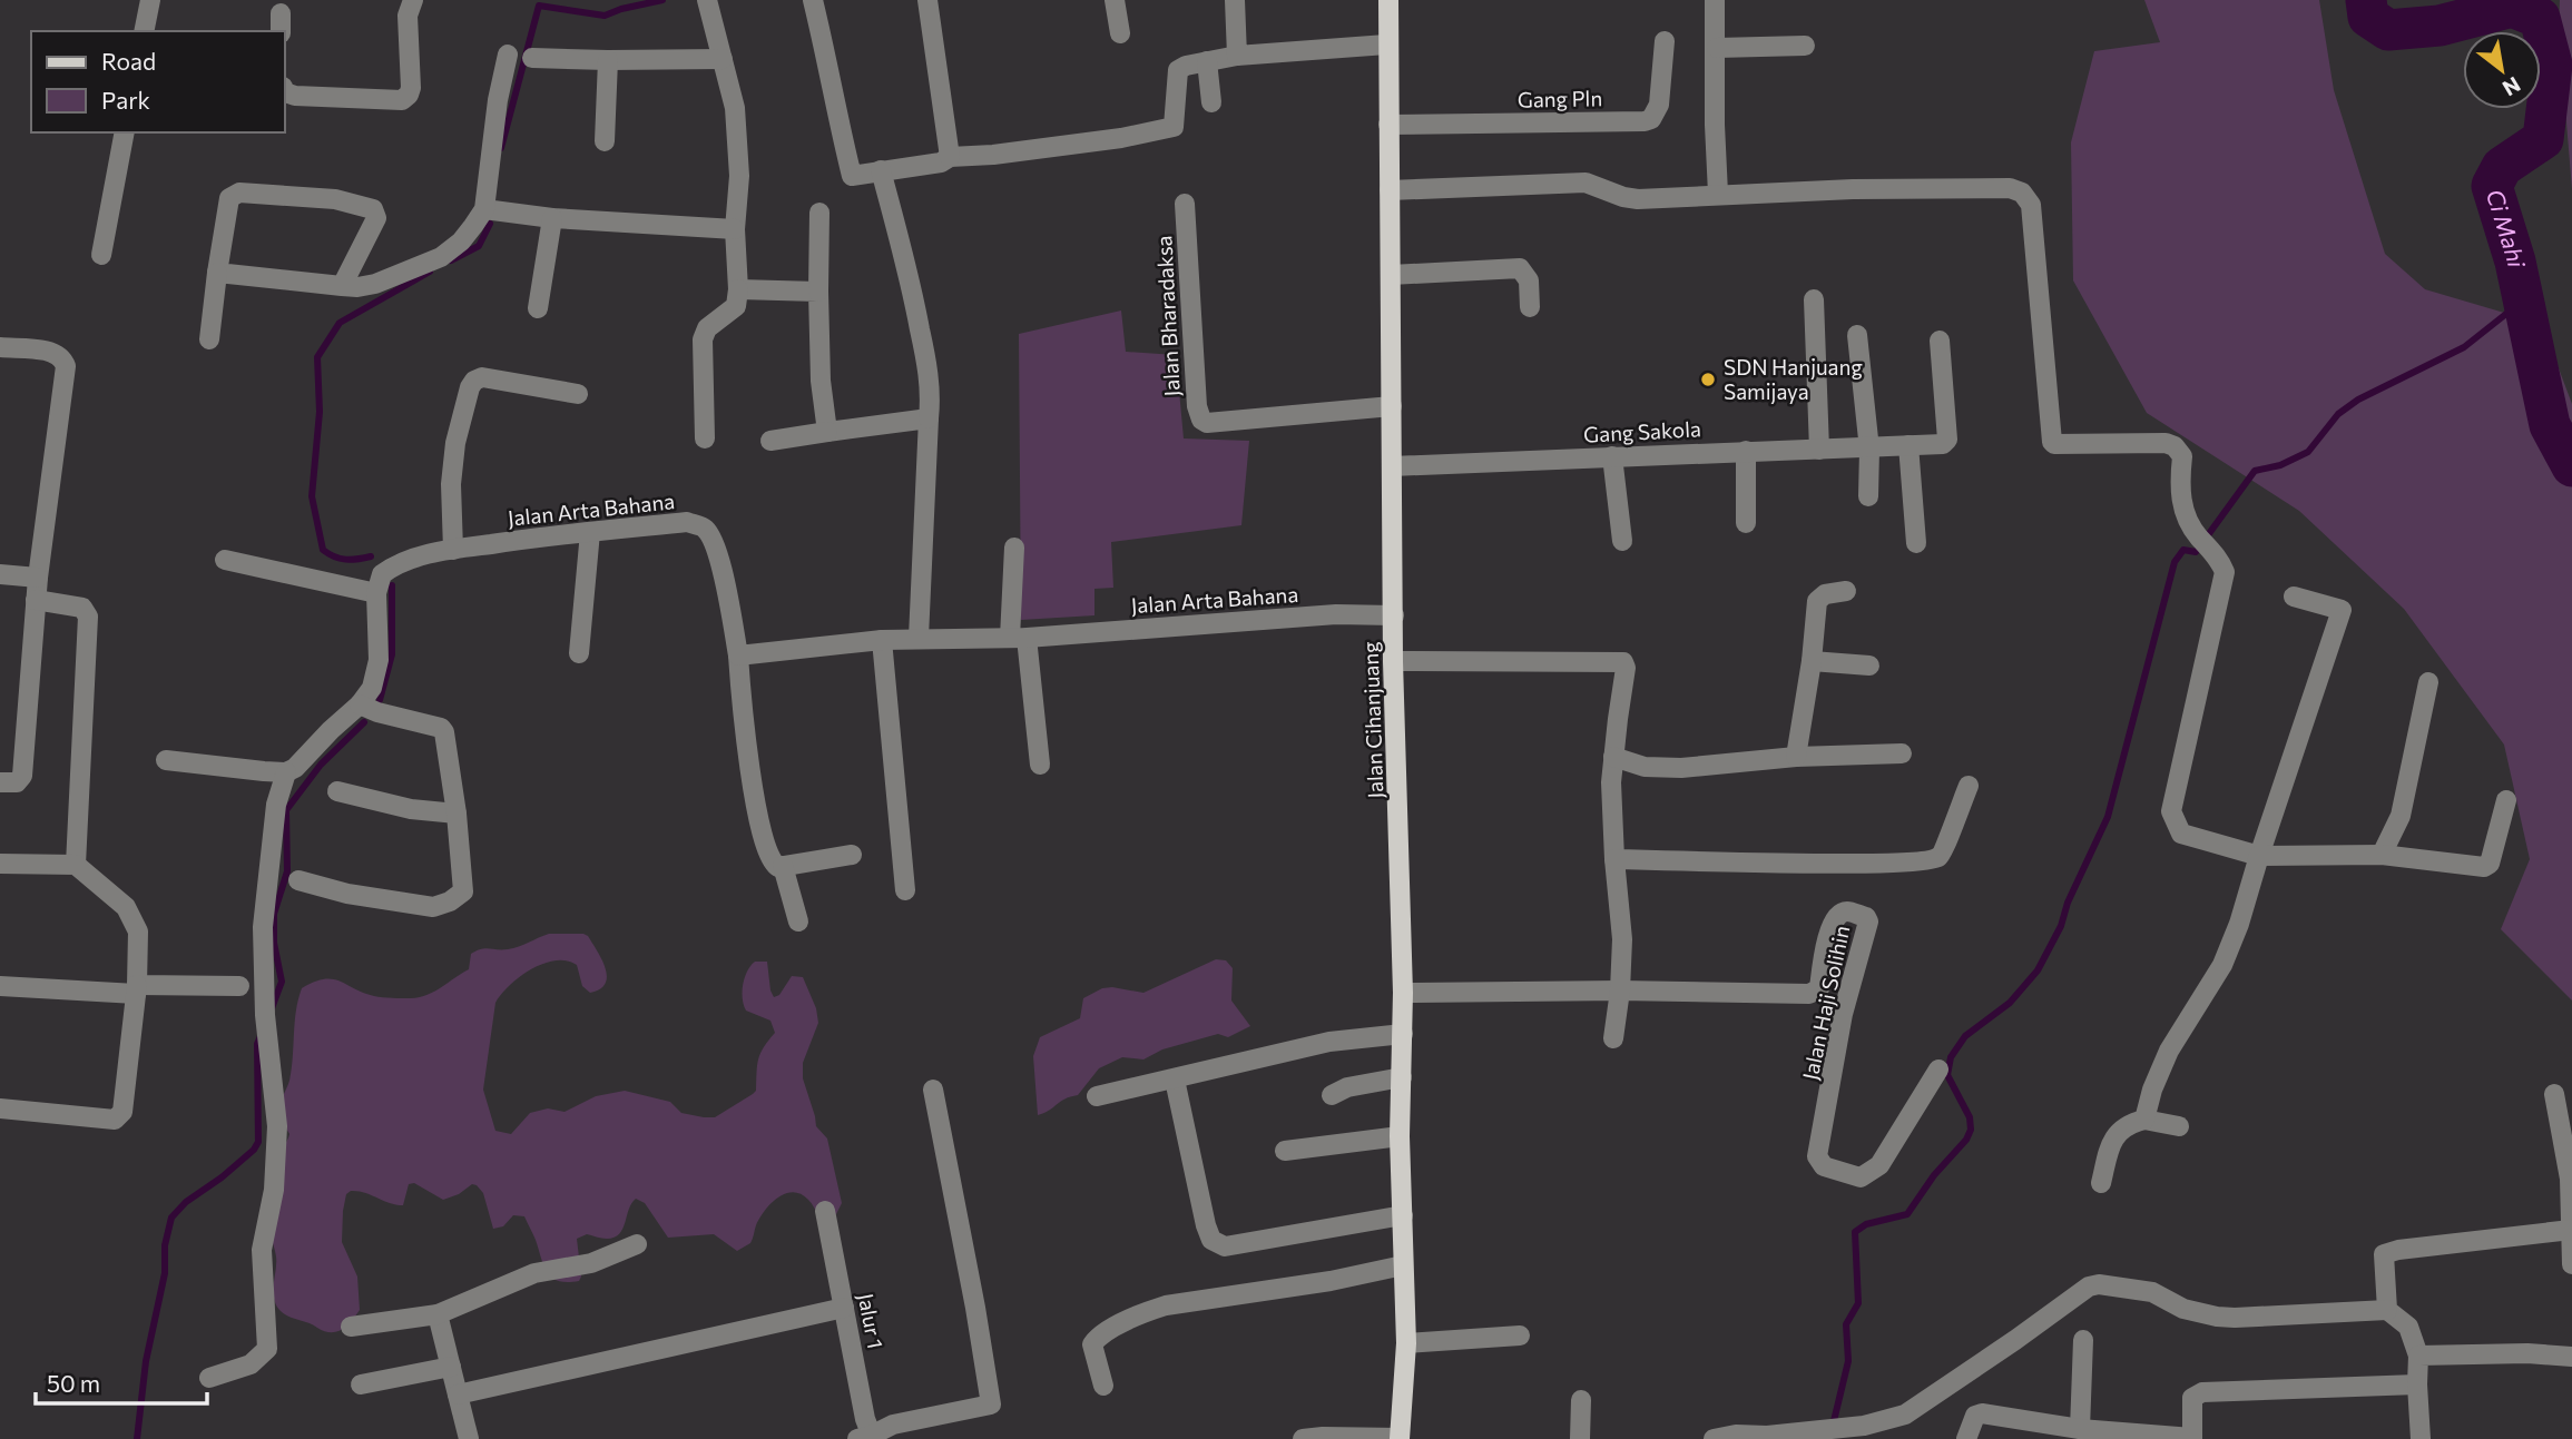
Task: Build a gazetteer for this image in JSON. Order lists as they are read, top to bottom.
{
  "streets": {
    "main road": ["Jalan Cihanjuang"],
    "street": [
      "Gang Pln",
      "Jalan Bharadaksa",
      "Gang Sakola",
      "Jalan Arta Bahana",
      "Jalan Haji Solihin",
      "Jalur 1"
    ]
  },
  "crossings": [
    ["Gang Pln", "Jalan Cihanjuang"],
    ["Jalan Bharadaksa", "Jalan Cihanjuang"],
    ["Gang Sakola", "Jalan Cihanjuang"],
    ["Jalan Arta Bahana", "Jalan Cihanjuang"],
    ["Jalan Cihanjuang", "Jalan Haji Solihin"]
  ],
  "water": ["Ci Mahi"],
  "places": ["SDN Hanjuang Samijaya"],
  "legend": ["Road", "Park"],
  "scale_bar": "50 m",
  "north": "bottom right"
}
